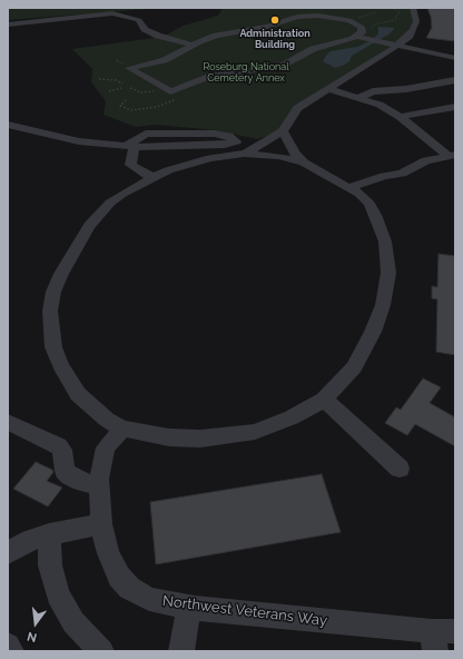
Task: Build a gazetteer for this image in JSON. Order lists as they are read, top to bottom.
{
  "streets": {
    "street": ["Northwest Veterans Way"]
  },
  "parks": ["Roseburg National Cemetery Annex"],
  "places": ["Administration Building"],
  "north": "bottom"
}
